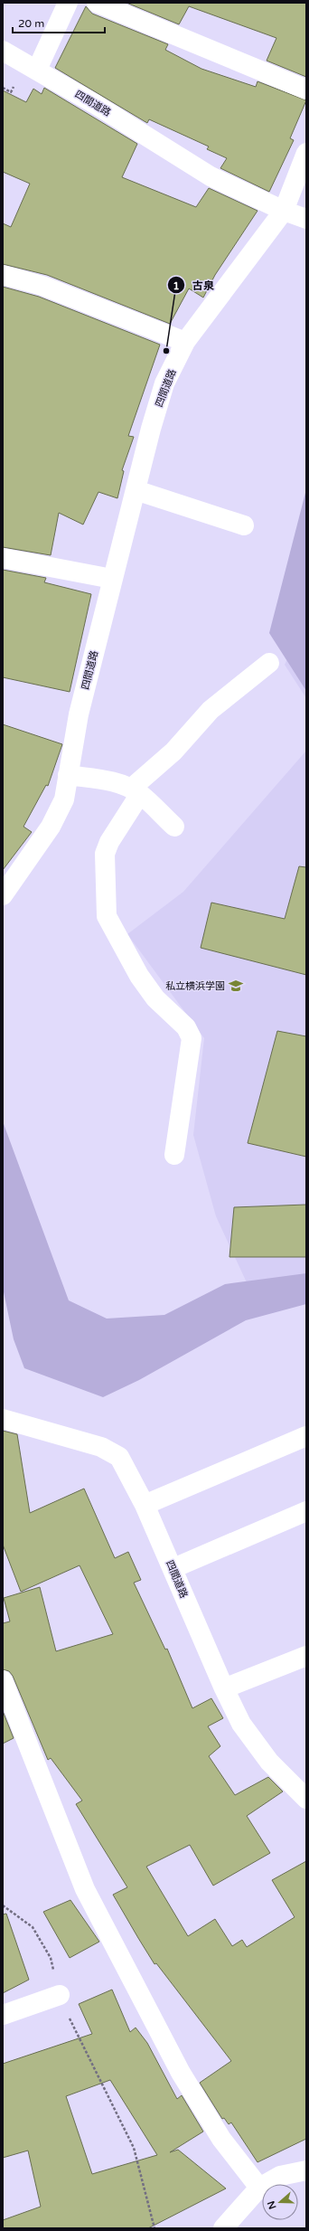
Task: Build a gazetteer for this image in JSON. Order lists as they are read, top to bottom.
{
  "streets": {
    "street": ["四間道路"]
  },
  "places": {
    "other": ["古泉"],
    "school or university": ["私立横浜学園"]
  },
  "scale_bar": "20 m",
  "north": "left"
}
